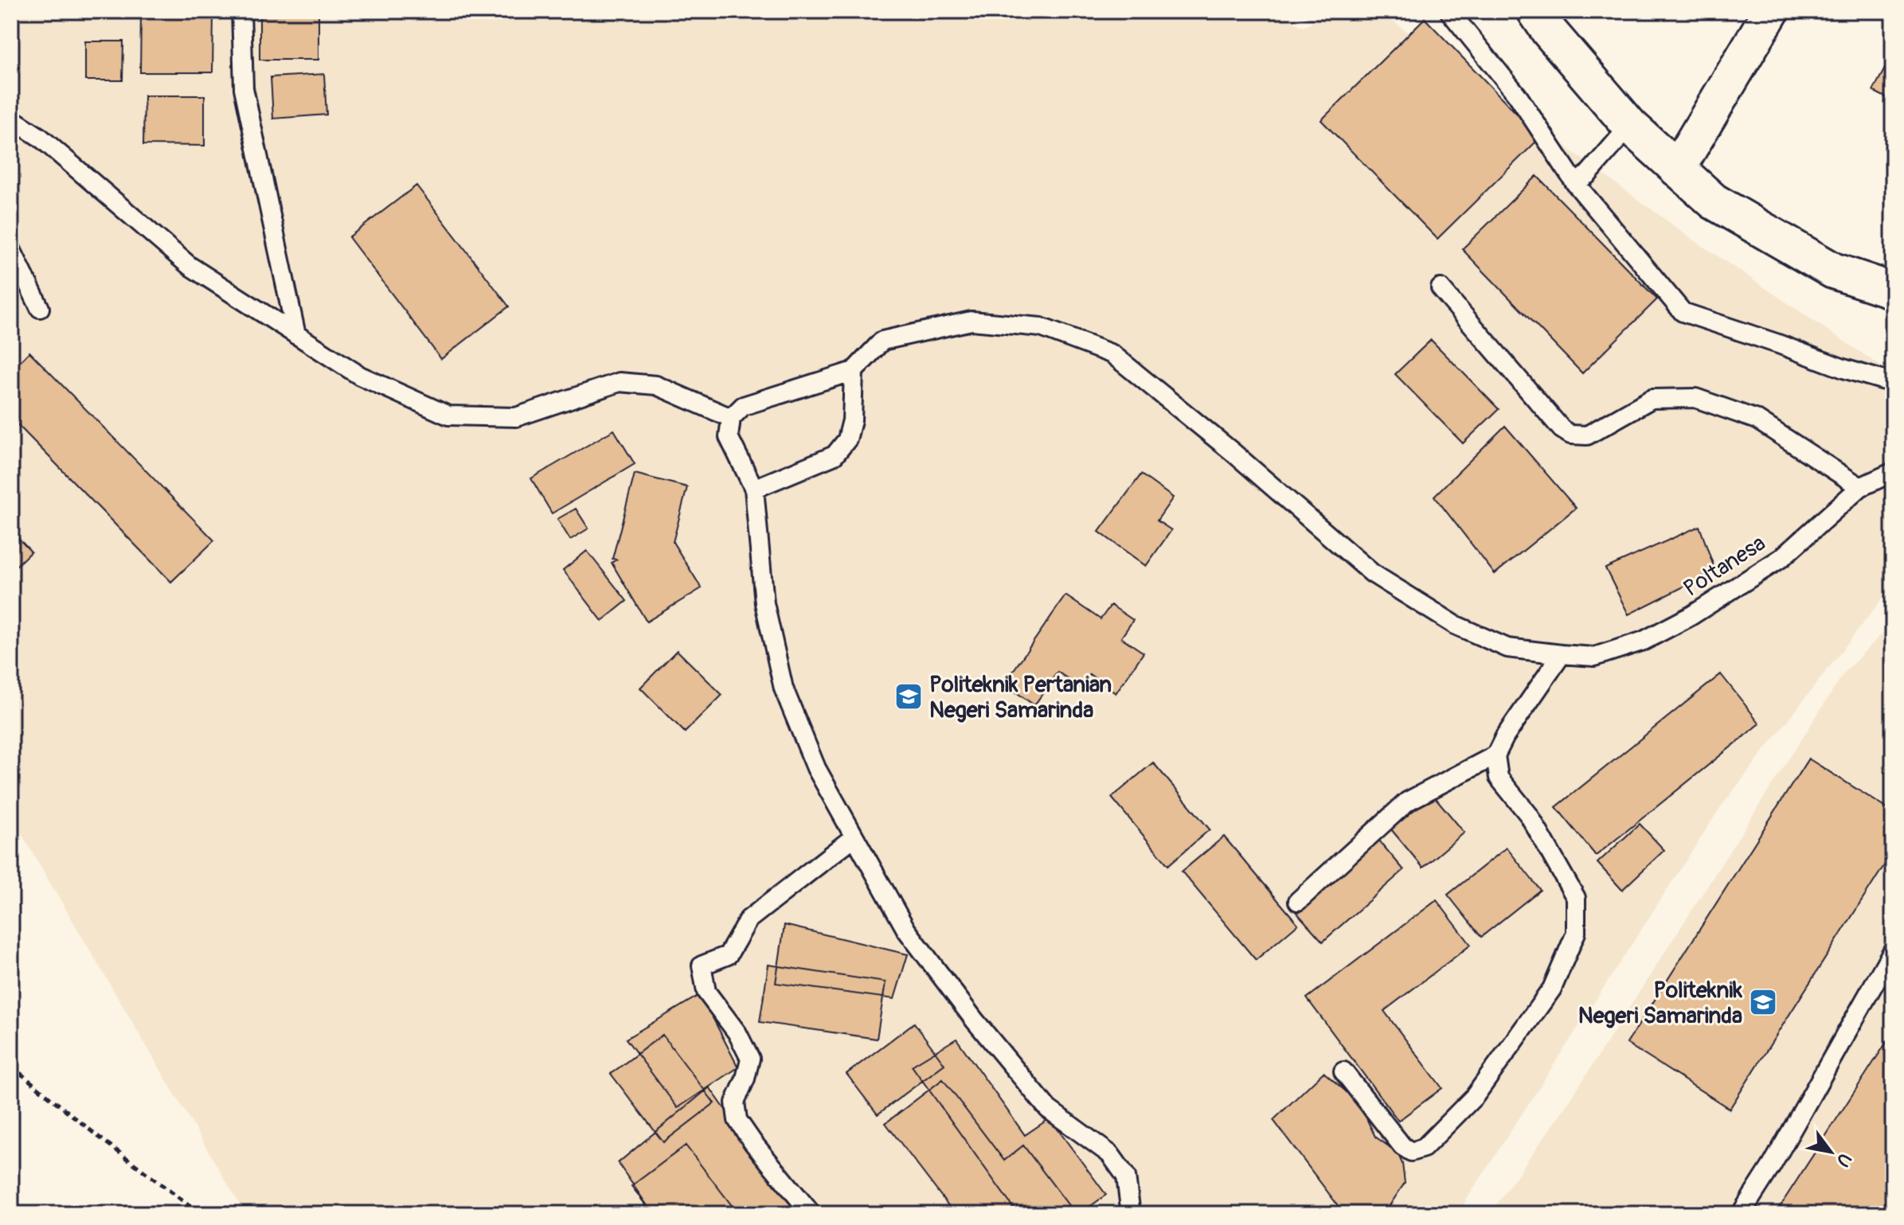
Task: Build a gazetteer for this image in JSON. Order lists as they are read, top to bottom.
{
  "streets": {
    "lane": ["Poltanesa"]
  },
  "places": {
    "school or university": ["Politeknik Pertanian Negeri Samarinda", "Politeknik Negeri Samarinda"]
  },
  "north": "bottom right"
}
